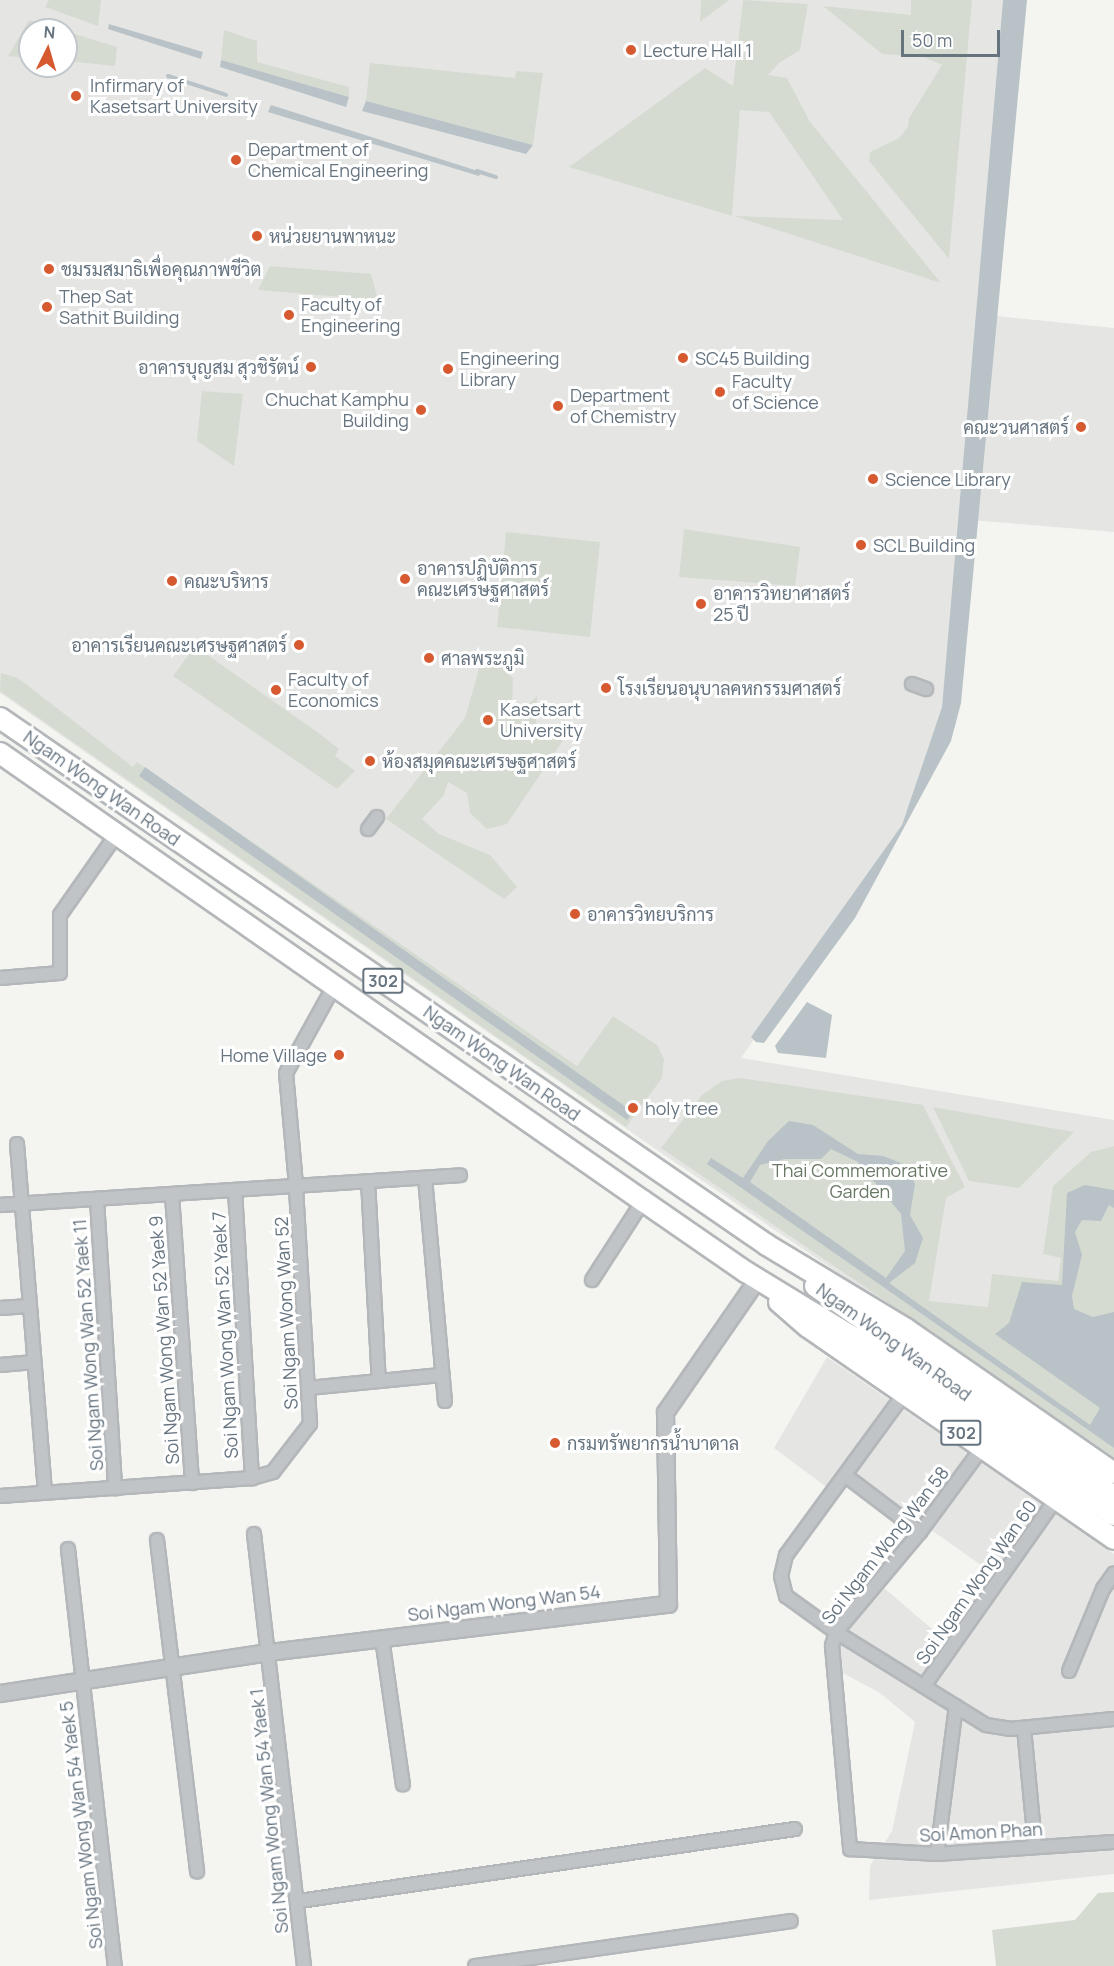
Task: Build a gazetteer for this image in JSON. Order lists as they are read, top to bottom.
{
  "streets": {
    "main road": ["Ngam Wong Wan Road", "302"],
    "street": [
      "Soi Ngam Wong Wan 52",
      "Soi Ngam Wong Wan 52 Yaek 7",
      "Soi Ngam Wong Wan 52 Yaek 9",
      "Soi Ngam Wong Wan 52 Yaek 11",
      "Soi Ngam Wong Wan 58",
      "Soi Ngam Wong Wan 60",
      "Soi Ngam Wong Wan 54",
      "Soi Ngam Wong Wan 54 Yaek 1",
      "Soi Ngam Wong Wan 54 Yaek 5",
      "Soi Amon Phan"
    ]
  },
  "crossings": [
    ["Ngam Wong Wan Road", "Soi Ngam Wong Wan 52"],
    ["Ngam Wong Wan Road", "Soi Ngam Wong Wan 58"],
    ["Ngam Wong Wan Road", "Soi Ngam Wong Wan 60"],
    ["Ngam Wong Wan Road", "Soi Ngam Wong Wan 54"],
    ["Soi Ngam Wong Wan 52", "Soi Ngam Wong Wan 52 Yaek 7"],
    ["Soi Ngam Wong Wan 52", "Soi Ngam Wong Wan 52 Yaek 9"],
    ["Soi Ngam Wong Wan 52", "Soi Ngam Wong Wan 52 Yaek 11"],
    ["Soi Ngam Wong Wan 58", "Soi Amon Phan"],
    ["Soi Ngam Wong Wan 54", "Soi Ngam Wong Wan 54 Yaek 1"],
    ["Soi Ngam Wong Wan 54", "Soi Ngam Wong Wan 54 Yaek 5"]
  ],
  "parks": ["Thai Commemorative Garden"],
  "places": [
    "Lecture Hall 1",
    "Infirmary of Kasetsart University",
    "Department of Chemical Engineering",
    "หน่วยยานพาหนะ",
    "ชมรมสมาธิเพื่อคุณภาพชีวิต",
    "Thep Sat Sathit Building",
    "Faculty of Engineering",
    "SC45 Building",
    "อาคารบุญสม สุวชิรัตน์",
    "Engineering Library",
    "Faculty of Science",
    "Department of Chemistry",
    "Chuchat Kamphu Building",
    "คณะวนศาสตร์",
    "Science Library",
    "SCL Building",
    "อาคารปฏิบัติการ คณะเศรษฐศาสตร์",
    "คณะบริหาร",
    "อาคารวิทยาศาสตร์ 25 ปี",
    "อาคารเรียนคณะเศรษฐศาสตร์",
    "ศาลพระภูมิ",
    "โรงเรียนอนุบาลคหกรรมศาสตร์",
    "Faculty of Economics",
    "Kasetsart University",
    "ห้องสมุดคณะเศรษฐศาสตร์",
    "อาคารวิทยบริการ",
    "Home Village",
    "holy tree",
    "กรมทรัพยากรน้ำบาดาล"
  ],
  "scale_bar": "50 m",
  "north": "top"
}
